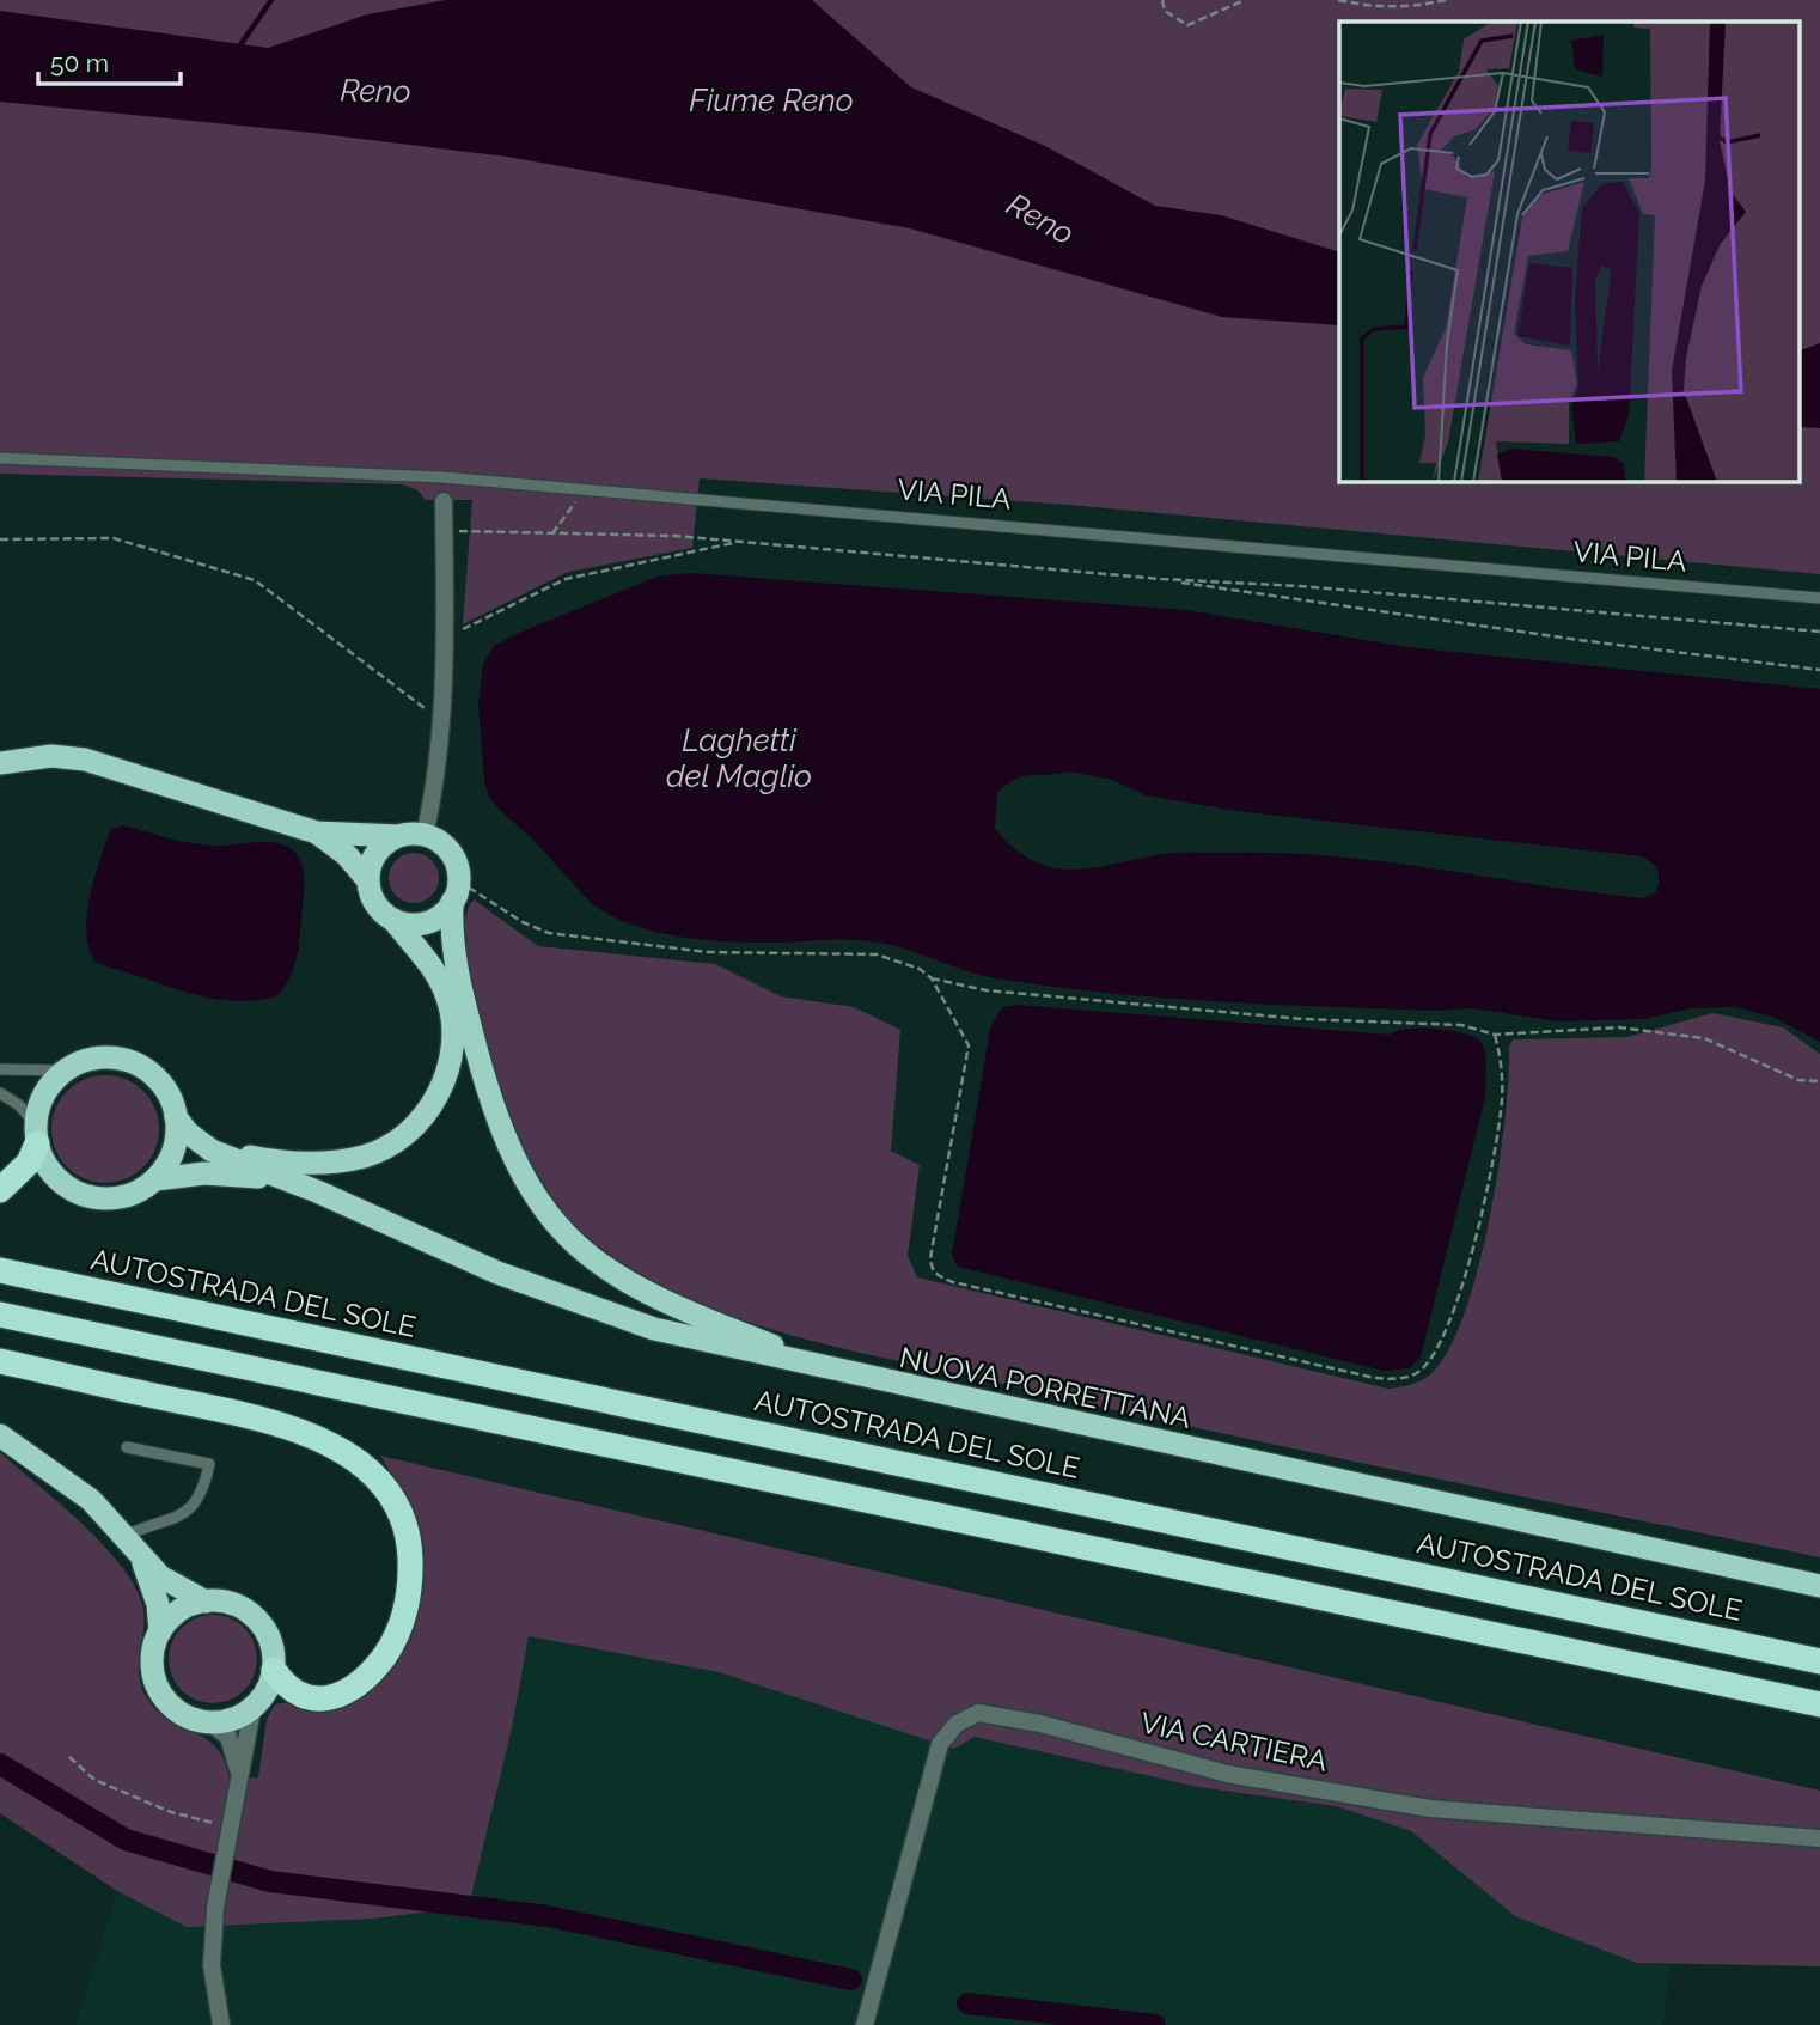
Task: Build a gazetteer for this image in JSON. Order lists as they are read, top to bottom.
{
  "streets": {
    "highway": ["AUTOSTRADA DEL SOLE", "NUOVA PORRETTANA"],
    "street": ["VIA CARTIERA"],
    "lane": ["VIA PILA"]
  },
  "water": ["Reno", "Fiume Reno", "Laghetti del Maglio"],
  "scale_bar": "50 m"
}
